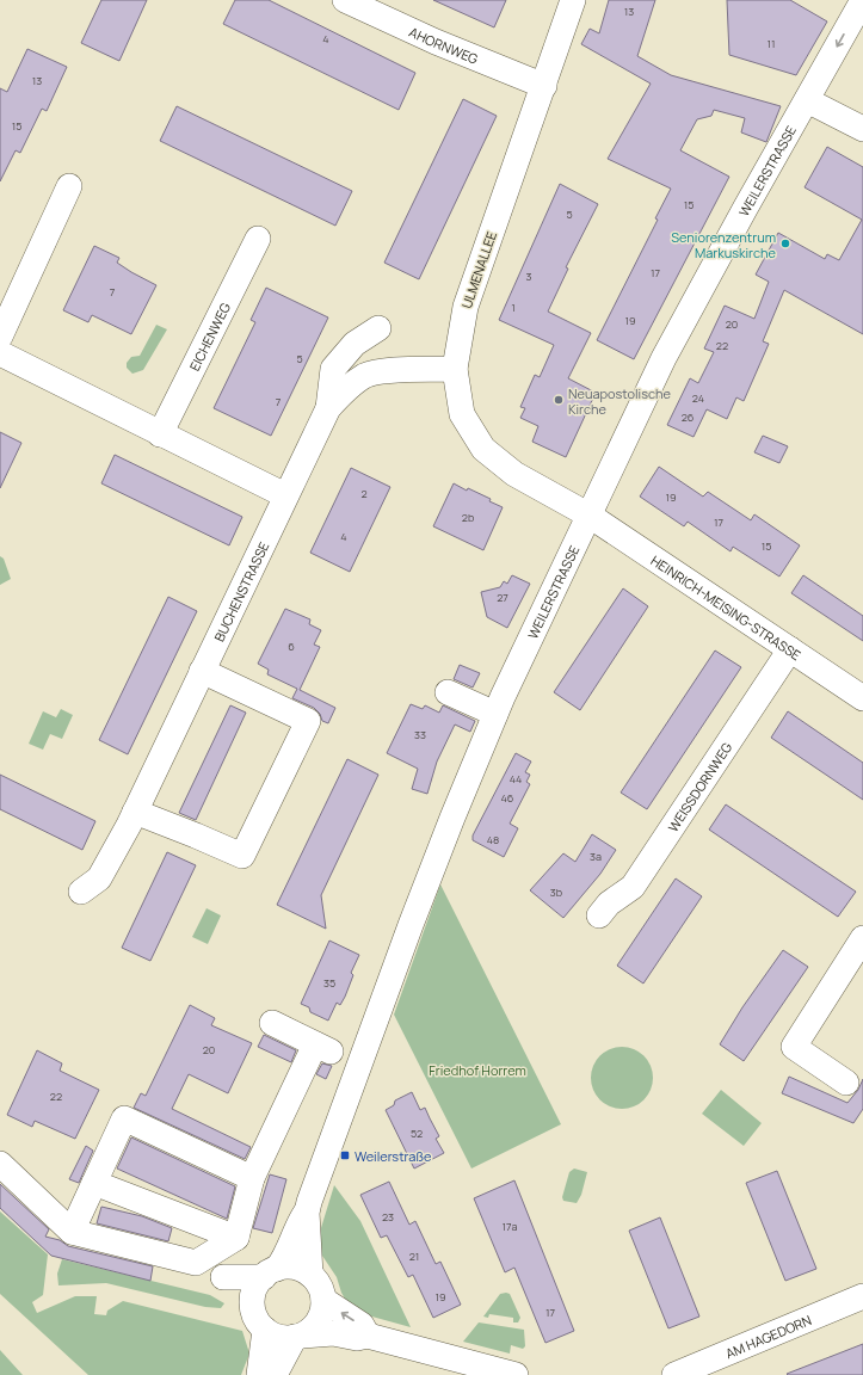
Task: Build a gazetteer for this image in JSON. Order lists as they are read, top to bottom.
{
  "streets": {
    "street": [
      "AHORNWEG",
      "WEILERSTRASSE",
      "ULMENALLEE",
      "EICHENWEG",
      "BUCHENSTRASSE",
      "HEINRICH-MEISING-STRASSE",
      "WEISSDORNWEG",
      "AM HAGEDORN"
    ]
  },
  "crossings": [
    ["AHORNWEG", "ULMENALLEE"],
    ["WEILERSTRASSE", "ULMENALLEE"],
    ["WEILERSTRASSE", "HEINRICH-MEISING-STRASSE"],
    ["ULMENALLEE", "BUCHENSTRASSE"],
    ["ULMENALLEE", "HEINRICH-MEISING-STRASSE"],
    ["HEINRICH-MEISING-STRASSE", "WEISSDORNWEG"]
  ],
  "parks": ["Friedhof Horrem"],
  "places": {
    "other": ["Seniorenzentrum Markuskirche", "Neuapostolische Kirche"],
    "transit": ["Weilerstraße"]
  },
  "house_numbers": [
    "13",
    "4",
    "11",
    "13",
    "15",
    "15",
    "5",
    "17",
    "3",
    "7",
    "1",
    "19",
    "20",
    "22",
    "5",
    "24",
    "7",
    "26",
    "2",
    "19",
    "2b",
    "17",
    "4",
    "15",
    "27",
    "6",
    "33",
    "44",
    "46",
    "48",
    "3a",
    "3b",
    "35",
    "20",
    "22",
    "52",
    "23",
    "17a",
    "21",
    "19",
    "17"
  ]
}
